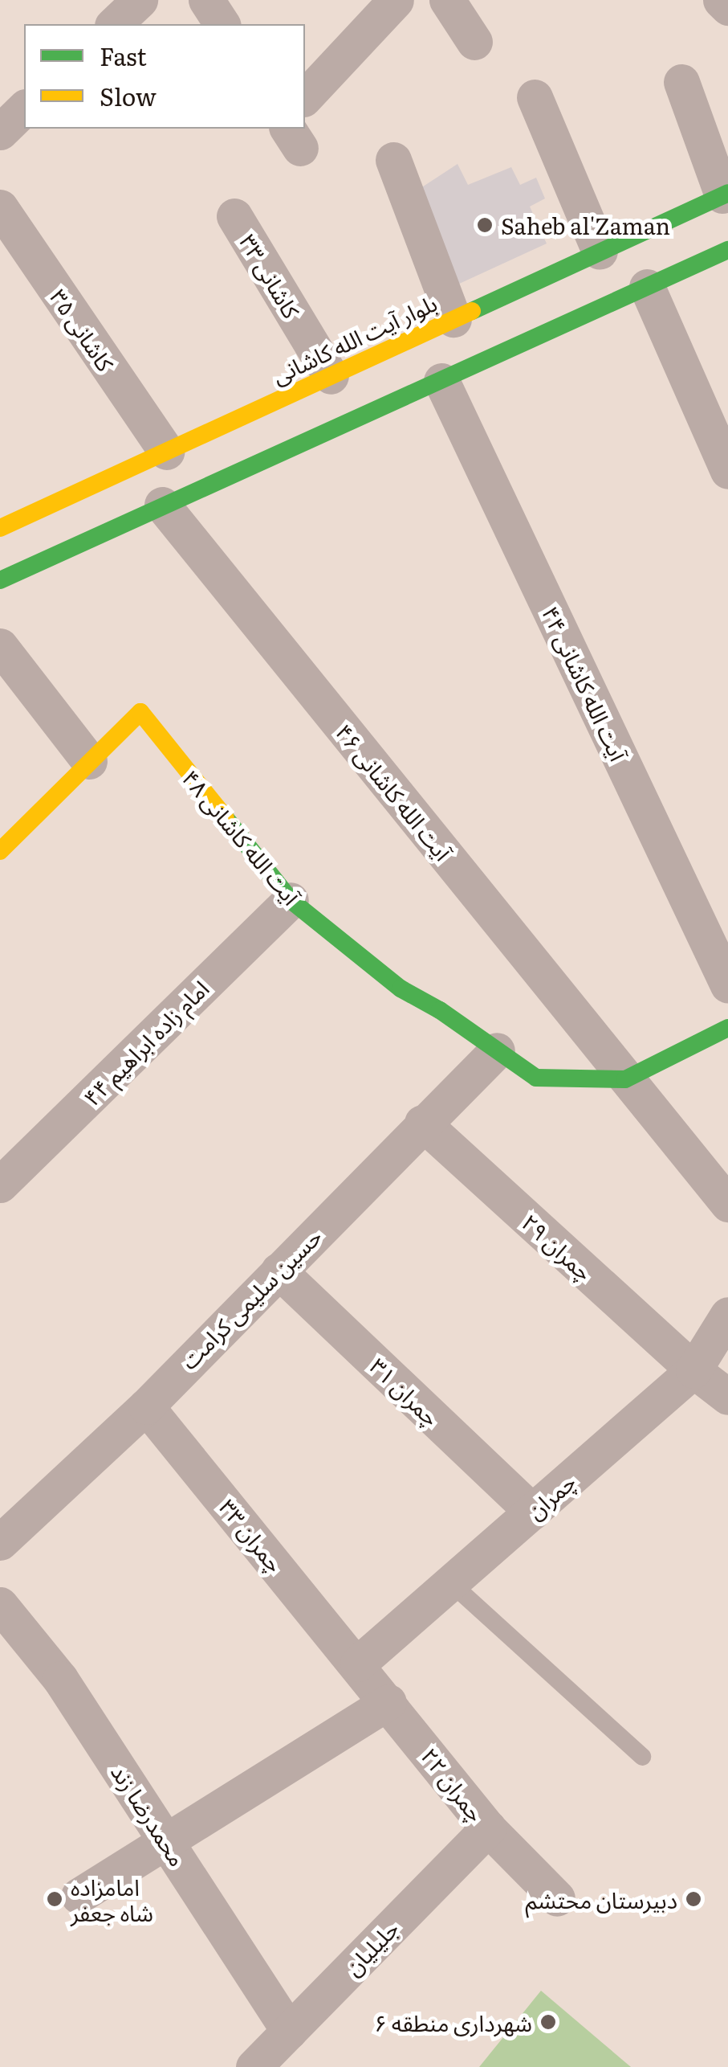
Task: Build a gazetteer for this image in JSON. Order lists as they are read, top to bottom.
{
  "streets": {
    "main road": ["بلوار آیت الله کاشانی", "آیت الله کاشانی ۴۸"],
    "street": [
      "کاشانی ۳۳",
      "کاشانی ۳۵",
      "آیت الله کاشانی ۴۴",
      "آیت الله کاشانی ۴۶",
      "امام زاده ابراهیم ۴۴",
      "چمران ۲۹",
      "حسین سلیمی کرامت",
      "چمران ۳۱",
      "چمران",
      "چمران ۳۳",
      "چمران ۲۲",
      "محمدرضا زند",
      "جلیلیان"
    ]
  },
  "crossings": [
    ["کاشانی ۳۳", "بلوار آیت الله کاشانی"],
    ["کاشانی ۳۵", "بلوار آیت الله کاشانی"],
    ["آیت الله کاشانی ۴۶", "آیت الله کاشانی ۴۸"],
    ["آیت الله کاشانی ۴۸", "امام زاده ابراهیم ۴۴"],
    ["آیت الله کاشانی ۴۸", "حسین سلیمی کرامت"],
    ["چمران ۲۹", "حسین سلیمی کرامت"],
    ["چمران ۲۹", "چمران"],
    ["حسین سلیمی کرامت", "چمران ۳۱"],
    ["حسین سلیمی کرامت", "چمران ۳۳"],
    ["چمران ۳۱", "چمران"],
    ["چمران", "چمران ۳۳"],
    ["چمران", "چمران ۲۲"],
    ["چمران ۳۳", "چمران ۲۲"],
    ["چمران ۲۲", "جلیلیان"],
    ["محمدرضا زند", "جلیلیان"]
  ],
  "places": [
    "Saheb al'Zaman",
    "امامزاده شاه جعفر",
    "دبیرستان محتشم",
    "شهرداری منطقه ۶"
  ],
  "legend": ["Fast", "Slow"]
}
